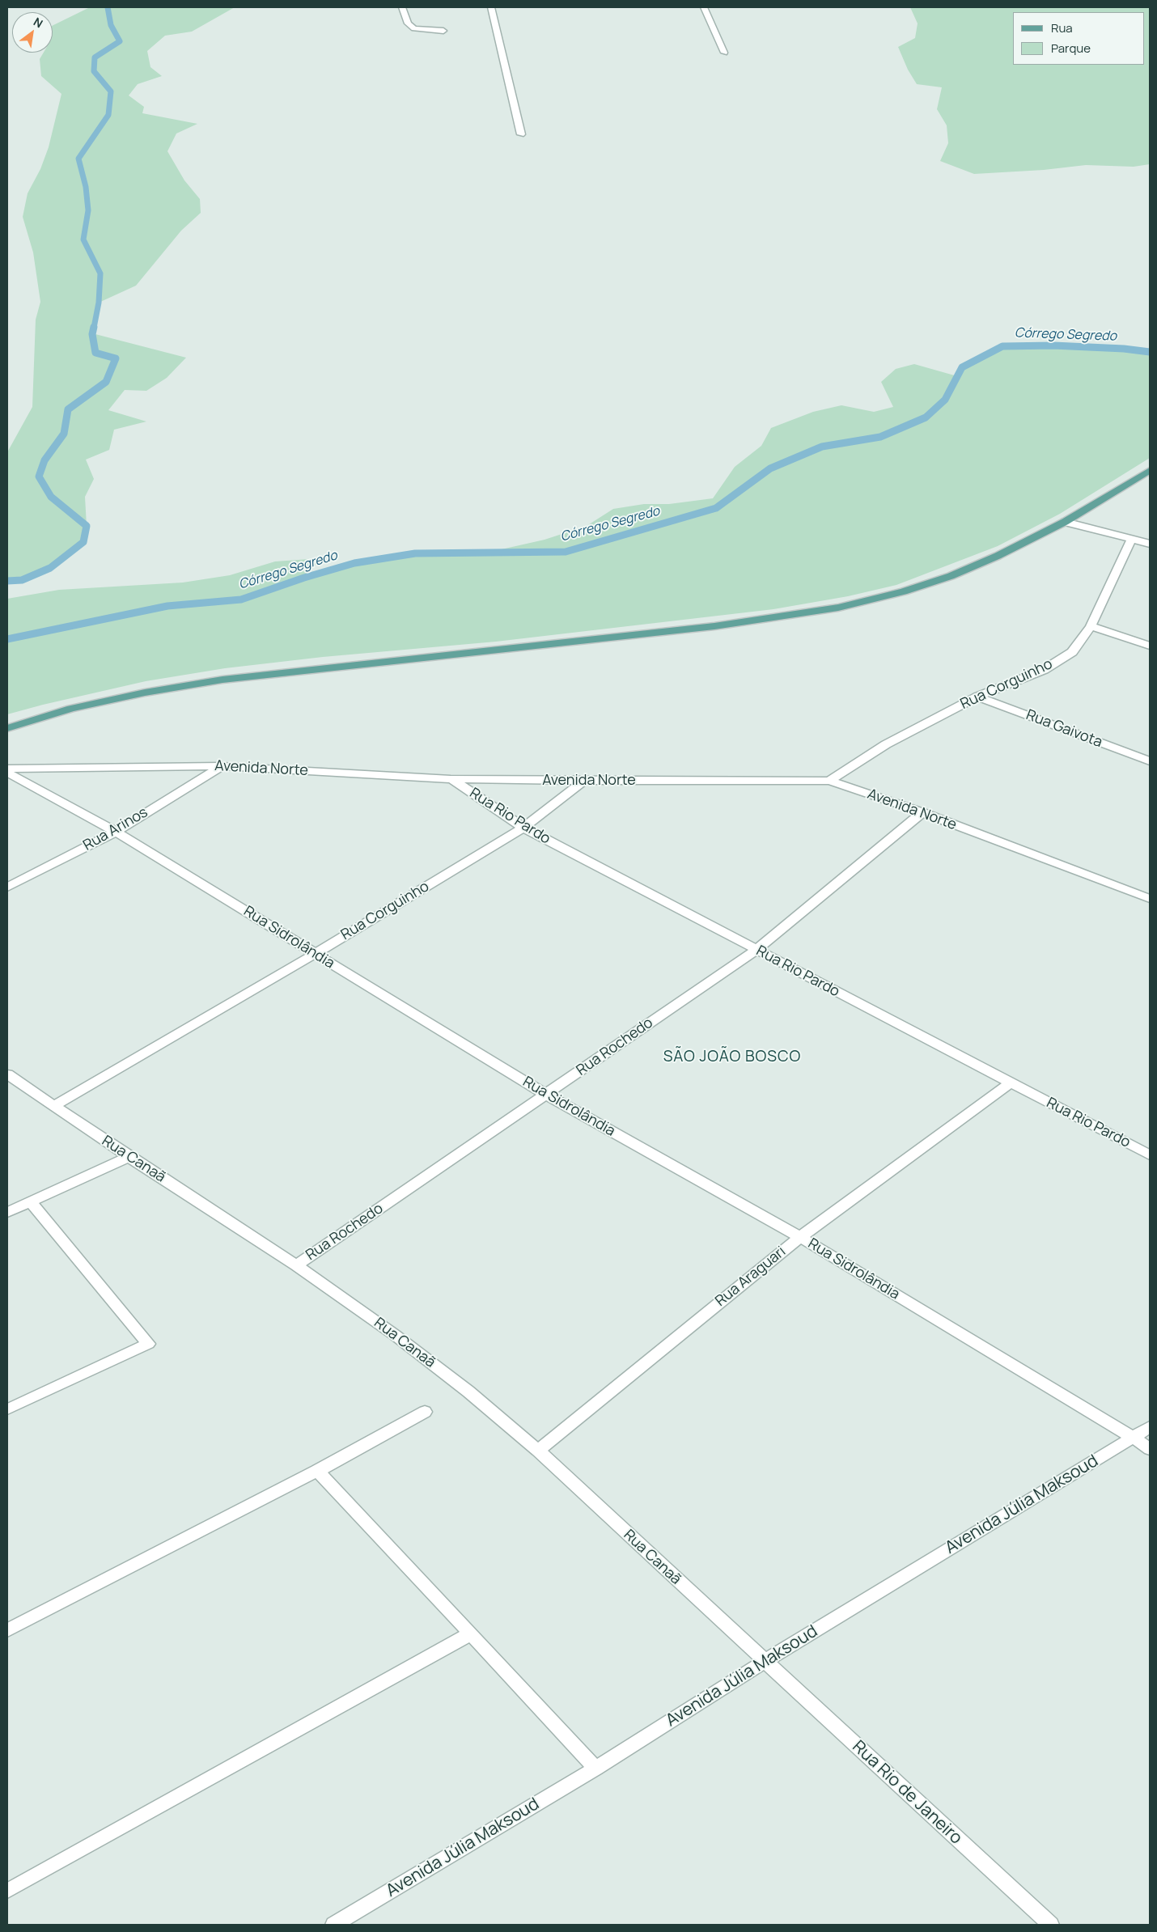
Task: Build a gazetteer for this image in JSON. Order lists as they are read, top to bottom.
{
  "streets": {
    "street": [
      "Rua Corguinho",
      "Rua Gaivota",
      "Avenida Norte",
      "Rua Rio Pardo",
      "Rua Arinos",
      "Rua Sidrolândia",
      "Rua Rochedo",
      "Rua Canaã",
      "Rua Araguari",
      "Avenida Júlia Maksoud",
      "Rua Rio de Janeiro"
    ]
  },
  "crossings": [
    ["Rua Corguinho", "Rua Gaivota"],
    ["Rua Corguinho", "Avenida Norte"],
    ["Rua Corguinho", "Rua Rio Pardo"],
    ["Rua Corguinho", "Rua Sidrolândia"],
    ["Rua Corguinho", "Rua Canaã"],
    ["Avenida Norte", "Rua Rio Pardo"],
    ["Avenida Norte", "Rua Arinos"],
    ["Avenida Norte", "Rua Rochedo"],
    ["Rua Rio Pardo", "Rua Rochedo"],
    ["Rua Rio Pardo", "Rua Araguari"],
    ["Rua Arinos", "Rua Sidrolândia"],
    ["Rua Sidrolândia", "Rua Rochedo"],
    ["Rua Sidrolândia", "Rua Araguari"],
    ["Rua Sidrolândia", "Avenida Júlia Maksoud"],
    ["Rua Rochedo", "Rua Canaã"],
    ["Rua Canaã", "Rua Araguari"],
    ["Rua Canaã", "Avenida Júlia Maksoud"],
    ["Rua Canaã", "Rua Rio de Janeiro"],
    ["Avenida Júlia Maksoud", "Rua Rio de Janeiro"]
  ],
  "districts": ["SÃO JOÃO BOSCO"],
  "water": ["Córrego Segredo"],
  "legend": ["Rua", "Parque"],
  "north": "top right"
}
